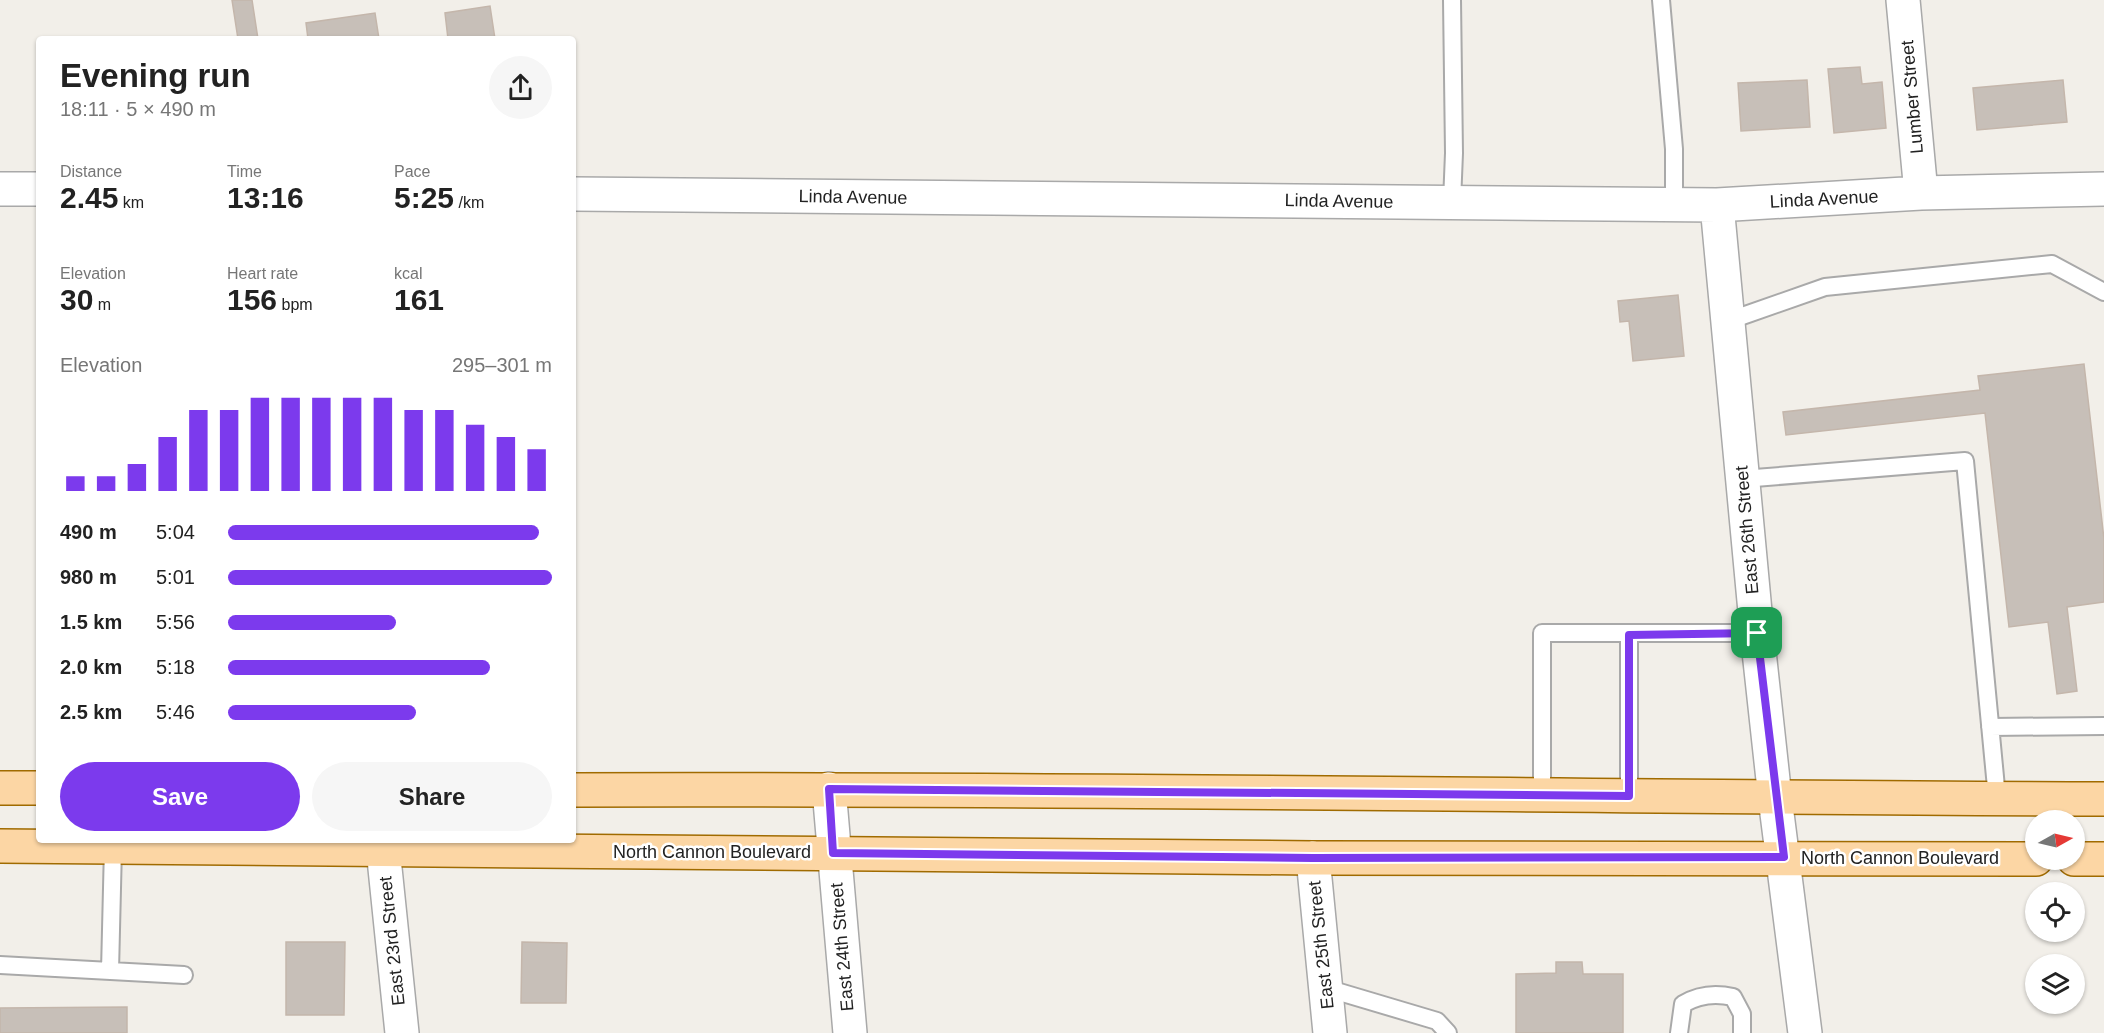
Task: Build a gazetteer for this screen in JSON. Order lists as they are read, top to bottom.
{
  "streets": {
    "main road": ["North Cannon Boulevard"],
    "street": [
      "Lumber Street",
      "Linda Avenue",
      "East 26th Street",
      "East 23rd Street",
      "East 25th Street",
      "East 24th Street"
    ]
  },
  "crossings": [
    ["Lumber Street", "Linda Avenue"],
    ["Linda Avenue", "East 26th Street"],
    ["East 26th Street", "North Cannon Boulevard"],
    ["North Cannon Boulevard", "East 23rd Street"],
    ["North Cannon Boulevard", "East 25th Street"],
    ["North Cannon Boulevard", "East 24th Street"]
  ],
  "north": "right",
  "page": {
    "heading": ["Evening run", "18:11 · 5 × 490 m"],
    "stats": [
      ["Distance", "2.45 km"],
      ["Time", "13:16"],
      ["Pace", "5:25 /km"],
      ["Elevation", "30 m"],
      ["Heart rate", "156 bpm"],
      ["kcal", "161"]
    ],
    "chart": ["Elevation", "295–301 m"],
    "list": [
      {
        "name": "490 m",
        "note": "5:04"
      },
      {
        "name": "980 m",
        "note": "5:01"
      },
      {
        "name": "1.5 km",
        "note": "5:56"
      },
      {
        "name": "2.0 km",
        "note": "5:18"
      },
      {
        "name": "2.5 km",
        "note": "5:46"
      }
    ],
    "buttons": ["Save", "Share"]
  }
}
